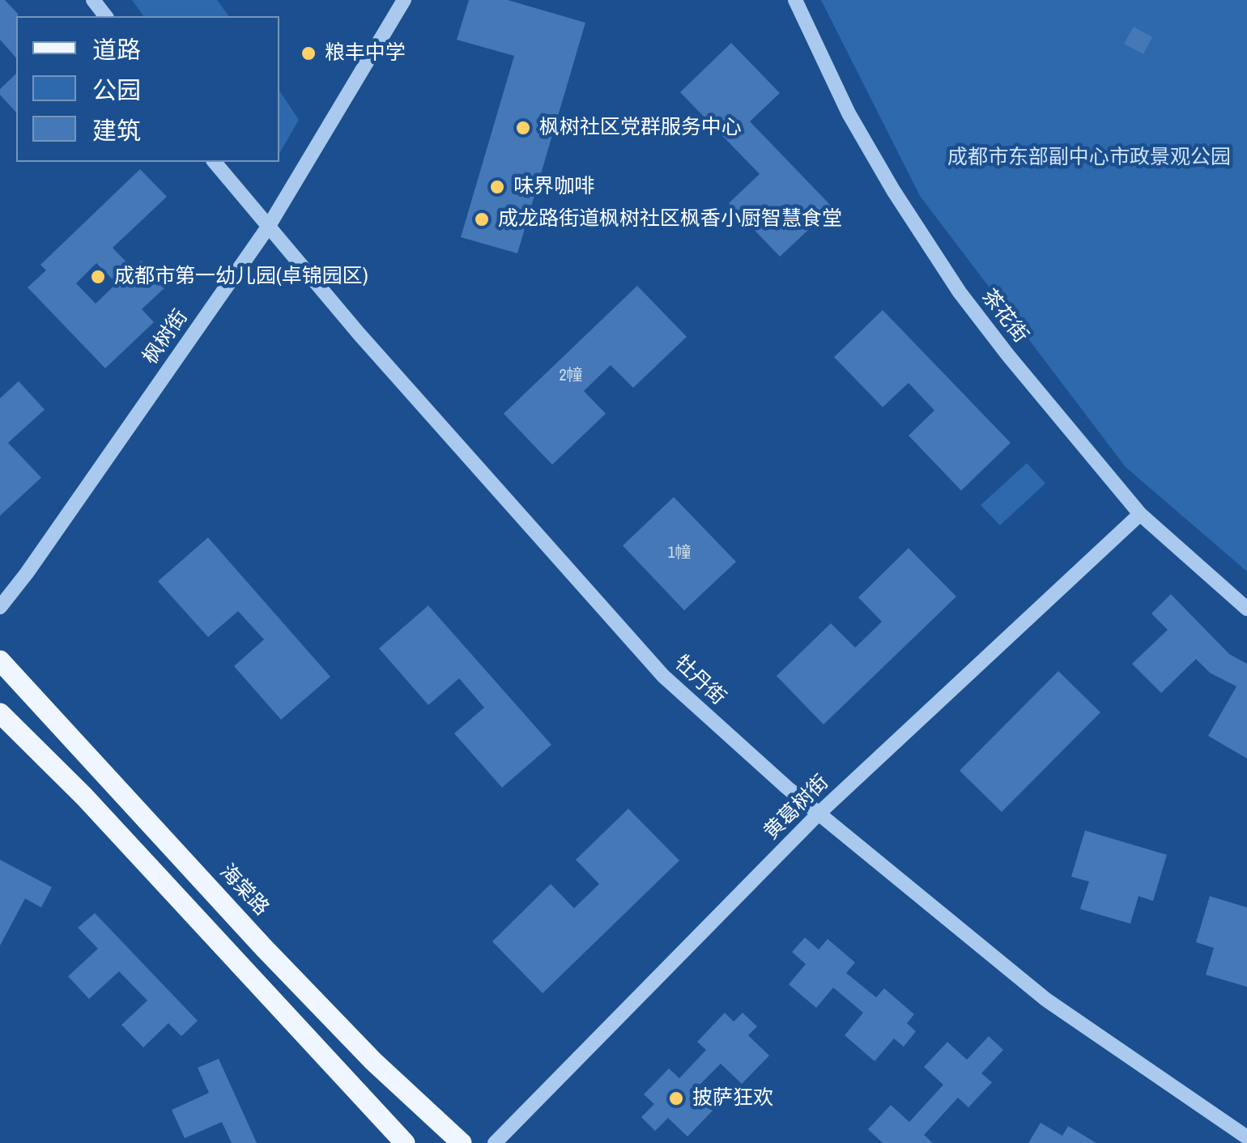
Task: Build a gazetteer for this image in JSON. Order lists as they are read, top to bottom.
{
  "streets": {
    "main road": ["海棠路"],
    "street": [
      "茶花街",
      "枫树街",
      "牡丹街",
      "黄葛树街"
    ]
  },
  "crossings": [
    ["茶花街", "黄葛树街"],
    ["枫树街", "牡丹街"],
    ["牡丹街", "黄葛树街"]
  ],
  "parks": ["成都市东部副中心市政景观公园"],
  "places": [
    "粮丰中学",
    "枫树社区党群服务中心",
    "味界咖啡",
    "成龙路街道枫树社区枫香小厨智慧食堂",
    "成都市第一幼儿园(卓锦园区)",
    "披萨狂欢"
  ],
  "house_numbers": ["2幢", "1幢"],
  "legend": ["道路", "公园", "建筑"]
}
